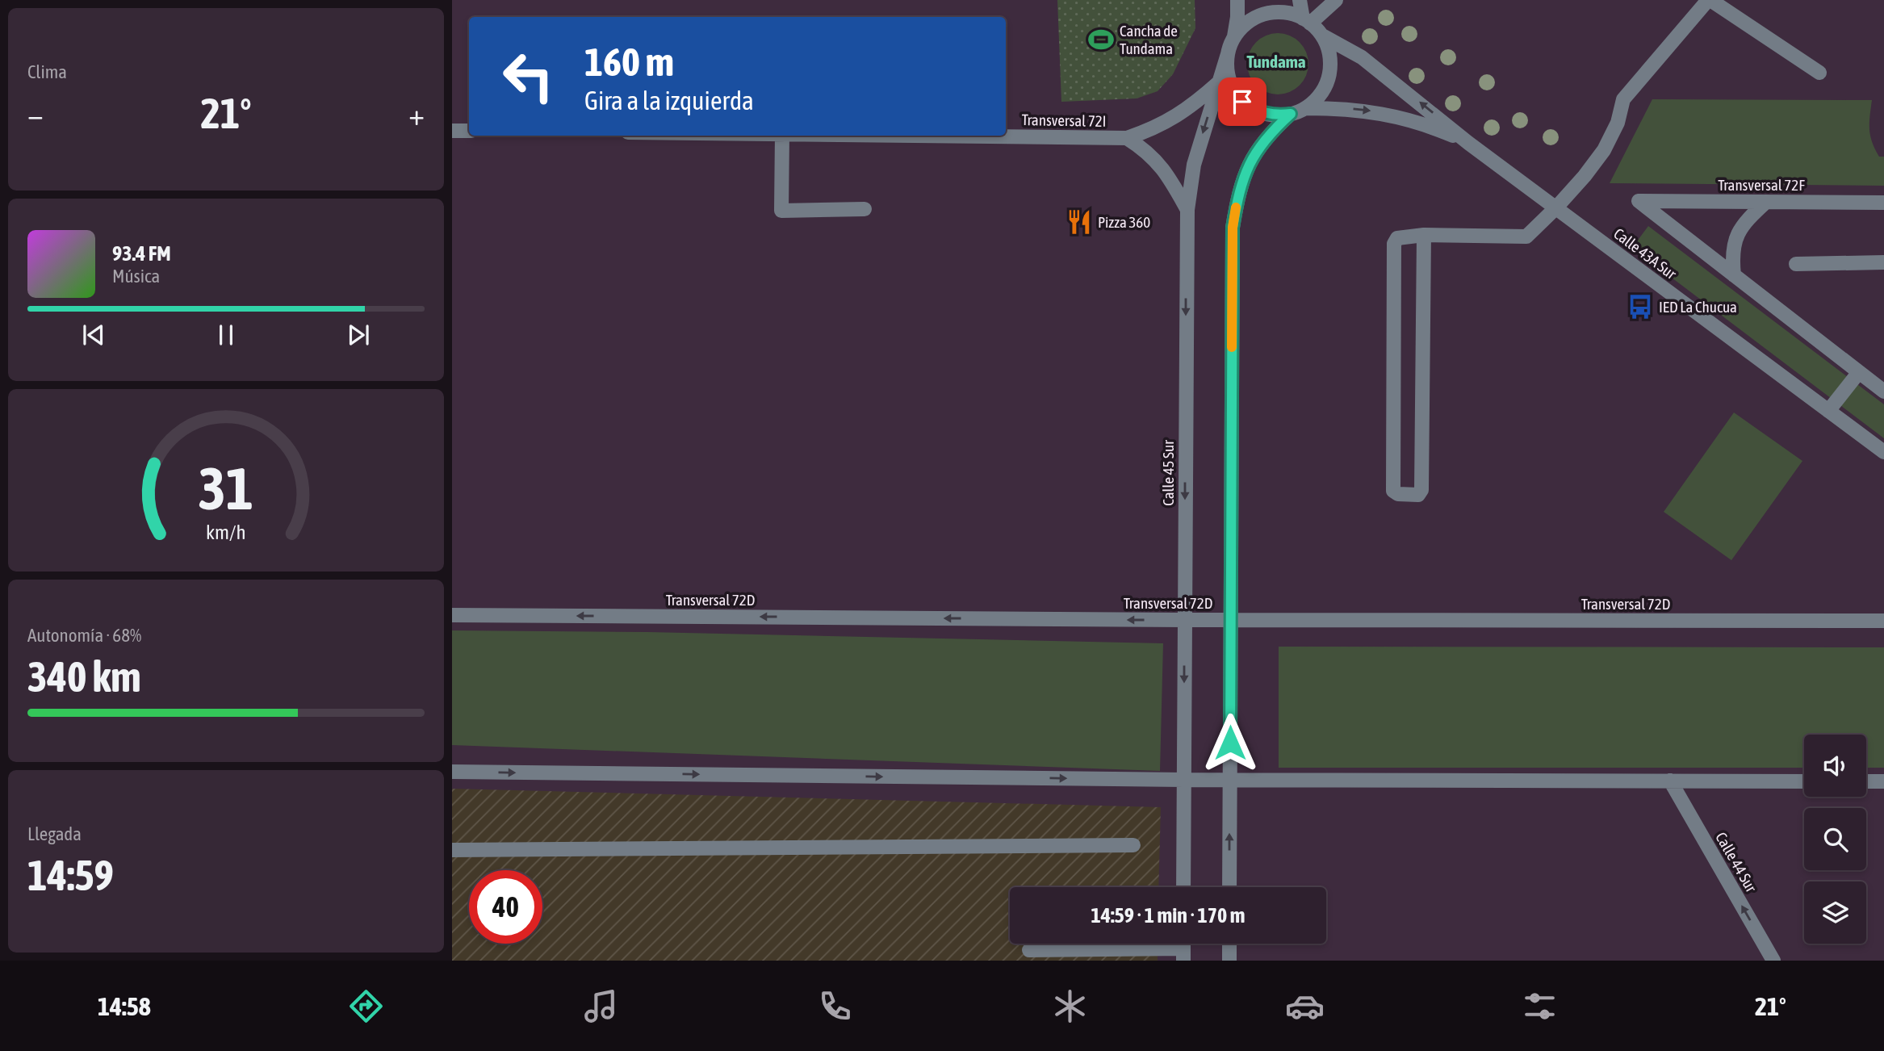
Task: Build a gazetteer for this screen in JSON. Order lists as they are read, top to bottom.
{
  "streets": {
    "street": [
      "Transversal 72I",
      "Transversal 72F",
      "Calle 43A Sur",
      "Calle 45 Sur",
      "Transversal 72D",
      "Calle 44 Sur"
    ]
  },
  "crossings": [
    ["Transversal 72I", "Calle 45 Sur"],
    ["Calle 43A Sur", "Calle 45 Sur"],
    ["Calle 45 Sur", "Transversal 72D"]
  ],
  "one_way": ["Transversal 72D", "Calle 44 Sur"],
  "districts": ["Tundama"],
  "places": {
    "sports": ["Cancha de Tundama"],
    "restaurant": ["Pizza 360"],
    "bus stop": ["IED La Chucua"]
  },
  "page": {
    "tile": [
      "Clima",
      ["Autonomía · 68%", "340 km"],
      ["Llegada", "14:59"]
    ],
    "turn": ["160 m", "Gira a la izquierda"],
    "heat": ["−", "21°", "+"],
    "song": ["93.4 FM", "Música"],
    "limit": "40",
    "trip": "14:59 · 1 min · 170 m",
    "tabs": ["14:58", "21°"],
    "gauge": ["31", "km/h"]
  }
}
